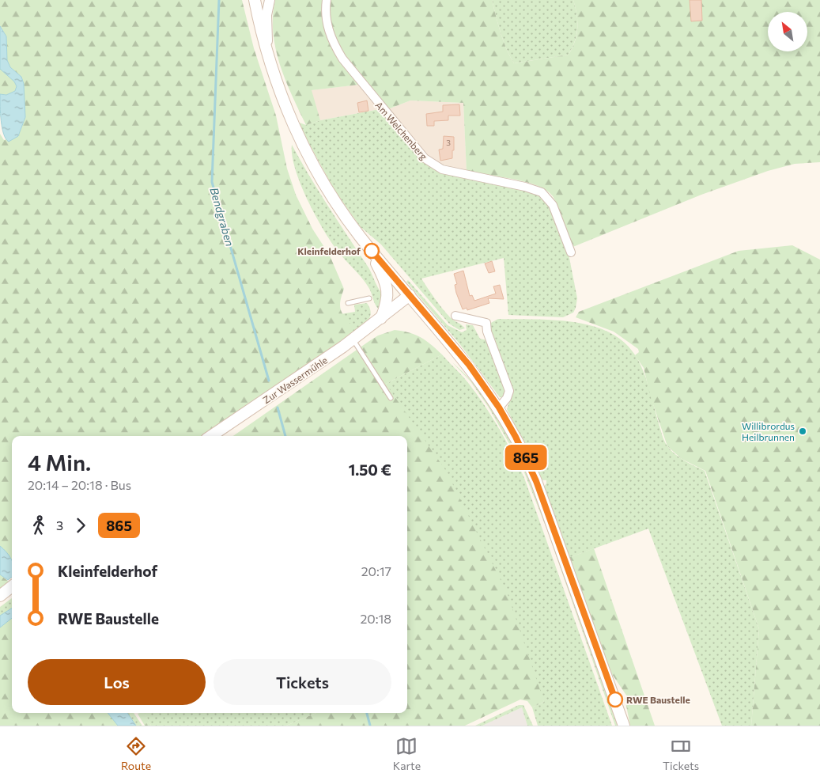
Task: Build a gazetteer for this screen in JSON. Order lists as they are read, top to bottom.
{
  "streets": {
    "main road": ["Zur Wassermühle"],
    "street": ["Am Welchenberg"]
  },
  "water": ["Bendgraben"],
  "places": ["Kleinfelderhof", "Willibrordus Heilbrunnen", "RWE Baustelle"],
  "lines": ["bus line 865"],
  "house_numbers": ["3"],
  "north": "top left",
  "page": {
    "on_map": "865",
    "heading": ["4 Min.", "20:14 – 20:18 · Bus", "1.50 €"],
    "legs": ["3", "865"],
    "list": [
      {
        "name": "Kleinfelderhof",
        "value": "20:17"
      },
      {
        "name": "RWE Baustelle",
        "value": "20:18"
      }
    ],
    "buttons": ["Los", "Tickets"],
    "tabs": ["Route", "Karte", "Tickets"]
  }
}
